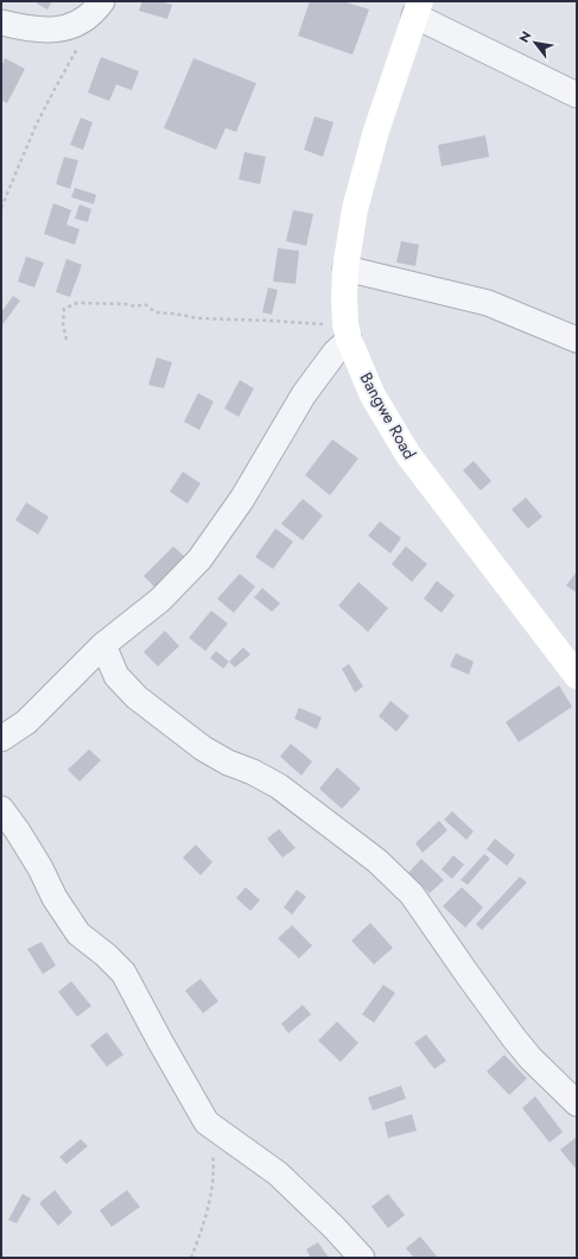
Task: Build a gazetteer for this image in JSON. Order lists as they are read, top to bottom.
{
  "streets": {
    "street": ["Bangwe Road"]
  },
  "north": "top left"
}
